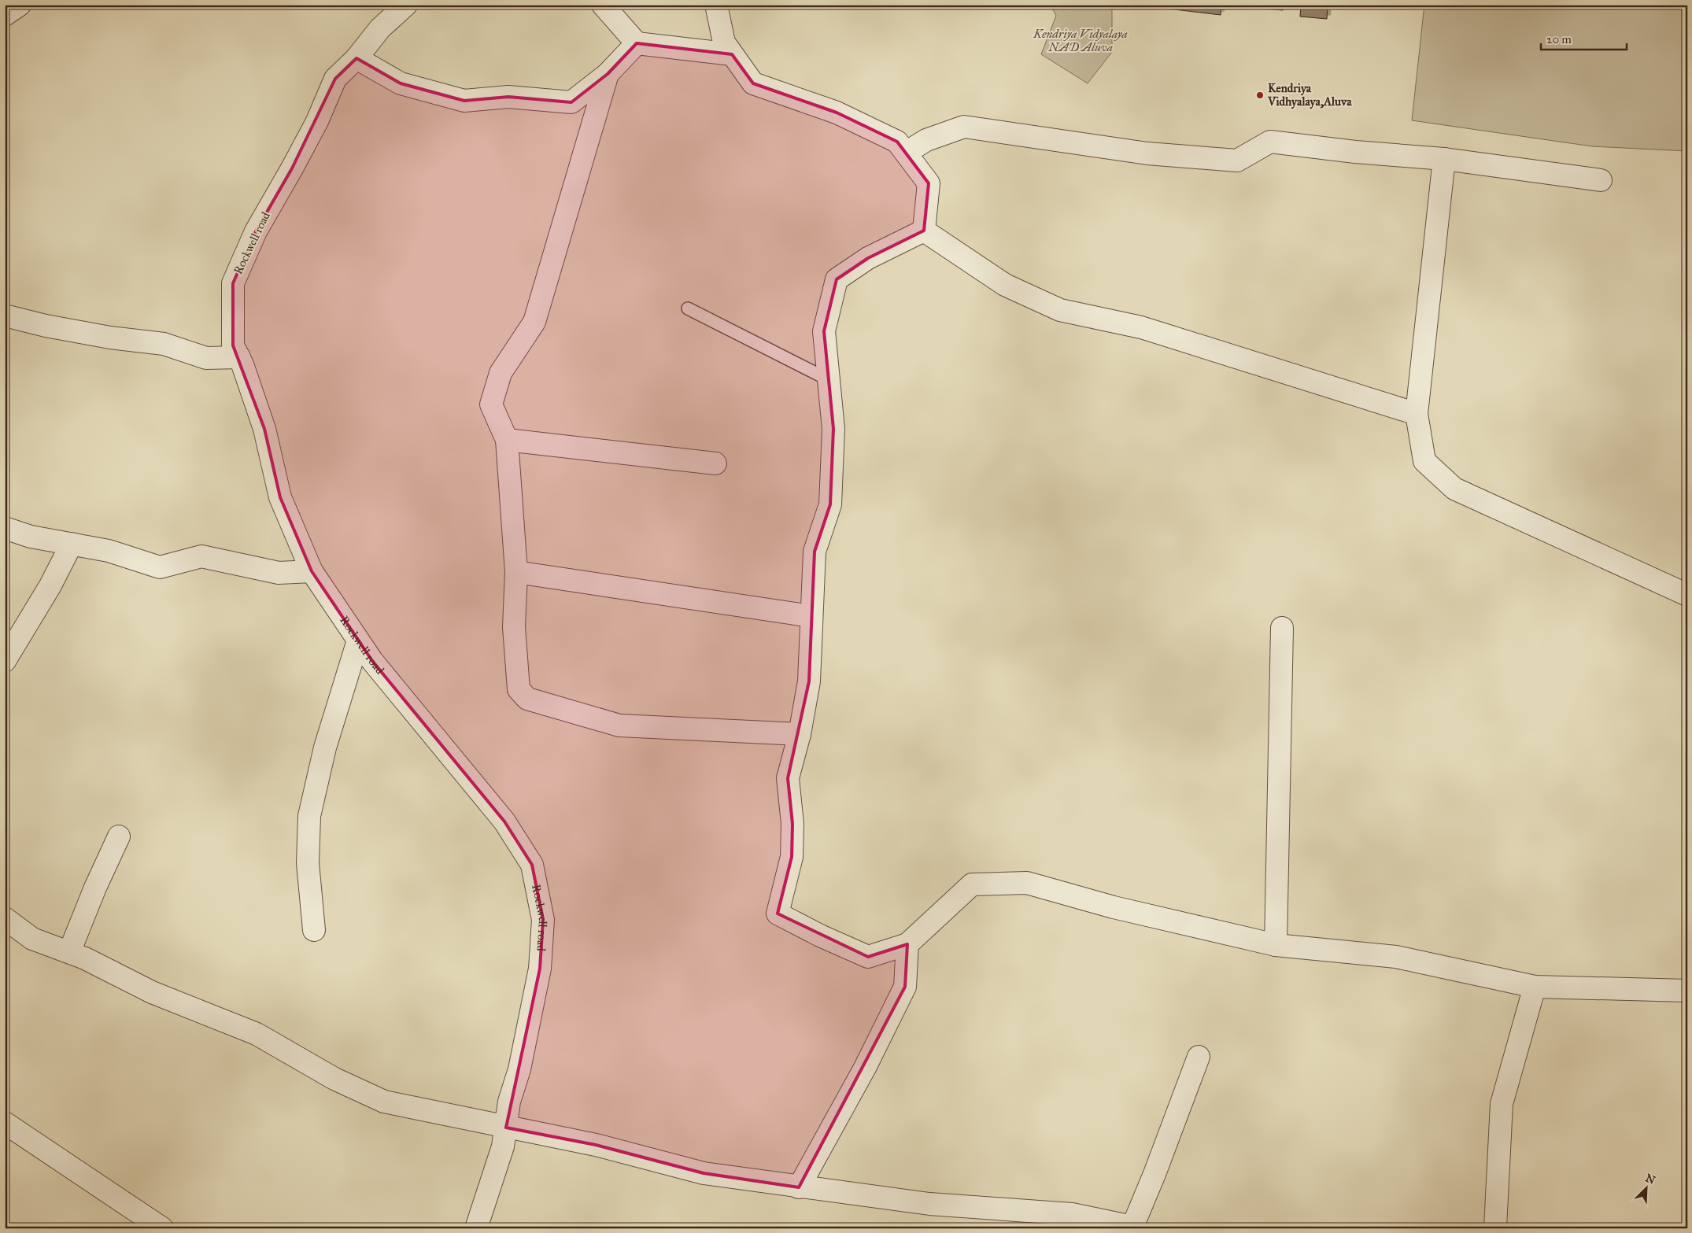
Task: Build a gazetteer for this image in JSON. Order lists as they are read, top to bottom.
{
  "streets": {
    "street": ["Rockwell road"]
  },
  "parks": ["Kendriya Vidyalaya NAD Aluva"],
  "places": ["Kendriya Vidhyalaya,Aluva"],
  "scale_bar": "20 m",
  "north": "top right"
}
